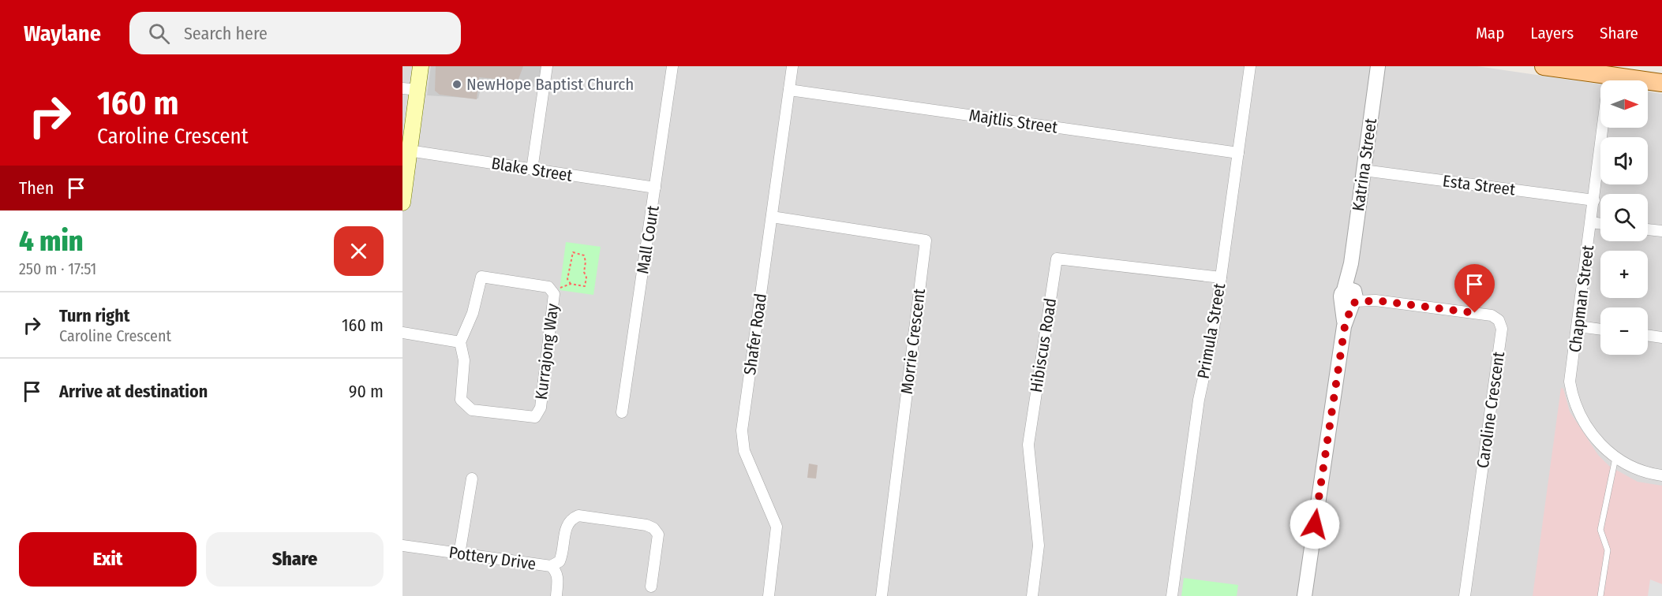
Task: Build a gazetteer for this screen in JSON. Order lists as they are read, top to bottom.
{
  "streets": {
    "street": [
      "Majtlis Street",
      "Katrina Street",
      "Blake Street",
      "Esta Street",
      "Mall Court",
      "Chapman Street",
      "Primula Street",
      "Shafer Road",
      "Morrie Crescent",
      "Hibiscus Road",
      "Kurrajong Way",
      "Caroline Crescent",
      "Pottery Drive"
    ]
  },
  "crossings": [
    ["Majtlis Street", "Primula Street"],
    ["Majtlis Street", "Shafer Road"],
    ["Katrina Street", "Esta Street"],
    ["Katrina Street", "Caroline Crescent"],
    ["Blake Street", "Mall Court"],
    ["Esta Street", "Chapman Street"],
    ["Primula Street", "Hibiscus Road"],
    ["Shafer Road", "Morrie Crescent"]
  ],
  "places": ["NewHope Baptist Church"],
  "north": "right",
  "page": {
    "header": "Waylane",
    "search": "Search here",
    "nav": ["Map", "Layers", "Share"],
    "turn": ["160 m", "Caroline Crescent"],
    "map_buttons": ["+", "−"],
    "then": "Then",
    "heading": ["4 min", "250 m · 17:51"],
    "list": [
      {
        "name": "Turn right",
        "note": "Caroline Crescent",
        "value": "160 m"
      },
      {
        "name": "Arrive at destination",
        "value": "90 m"
      }
    ],
    "buttons": ["Exit", "Share"]
  }
}
